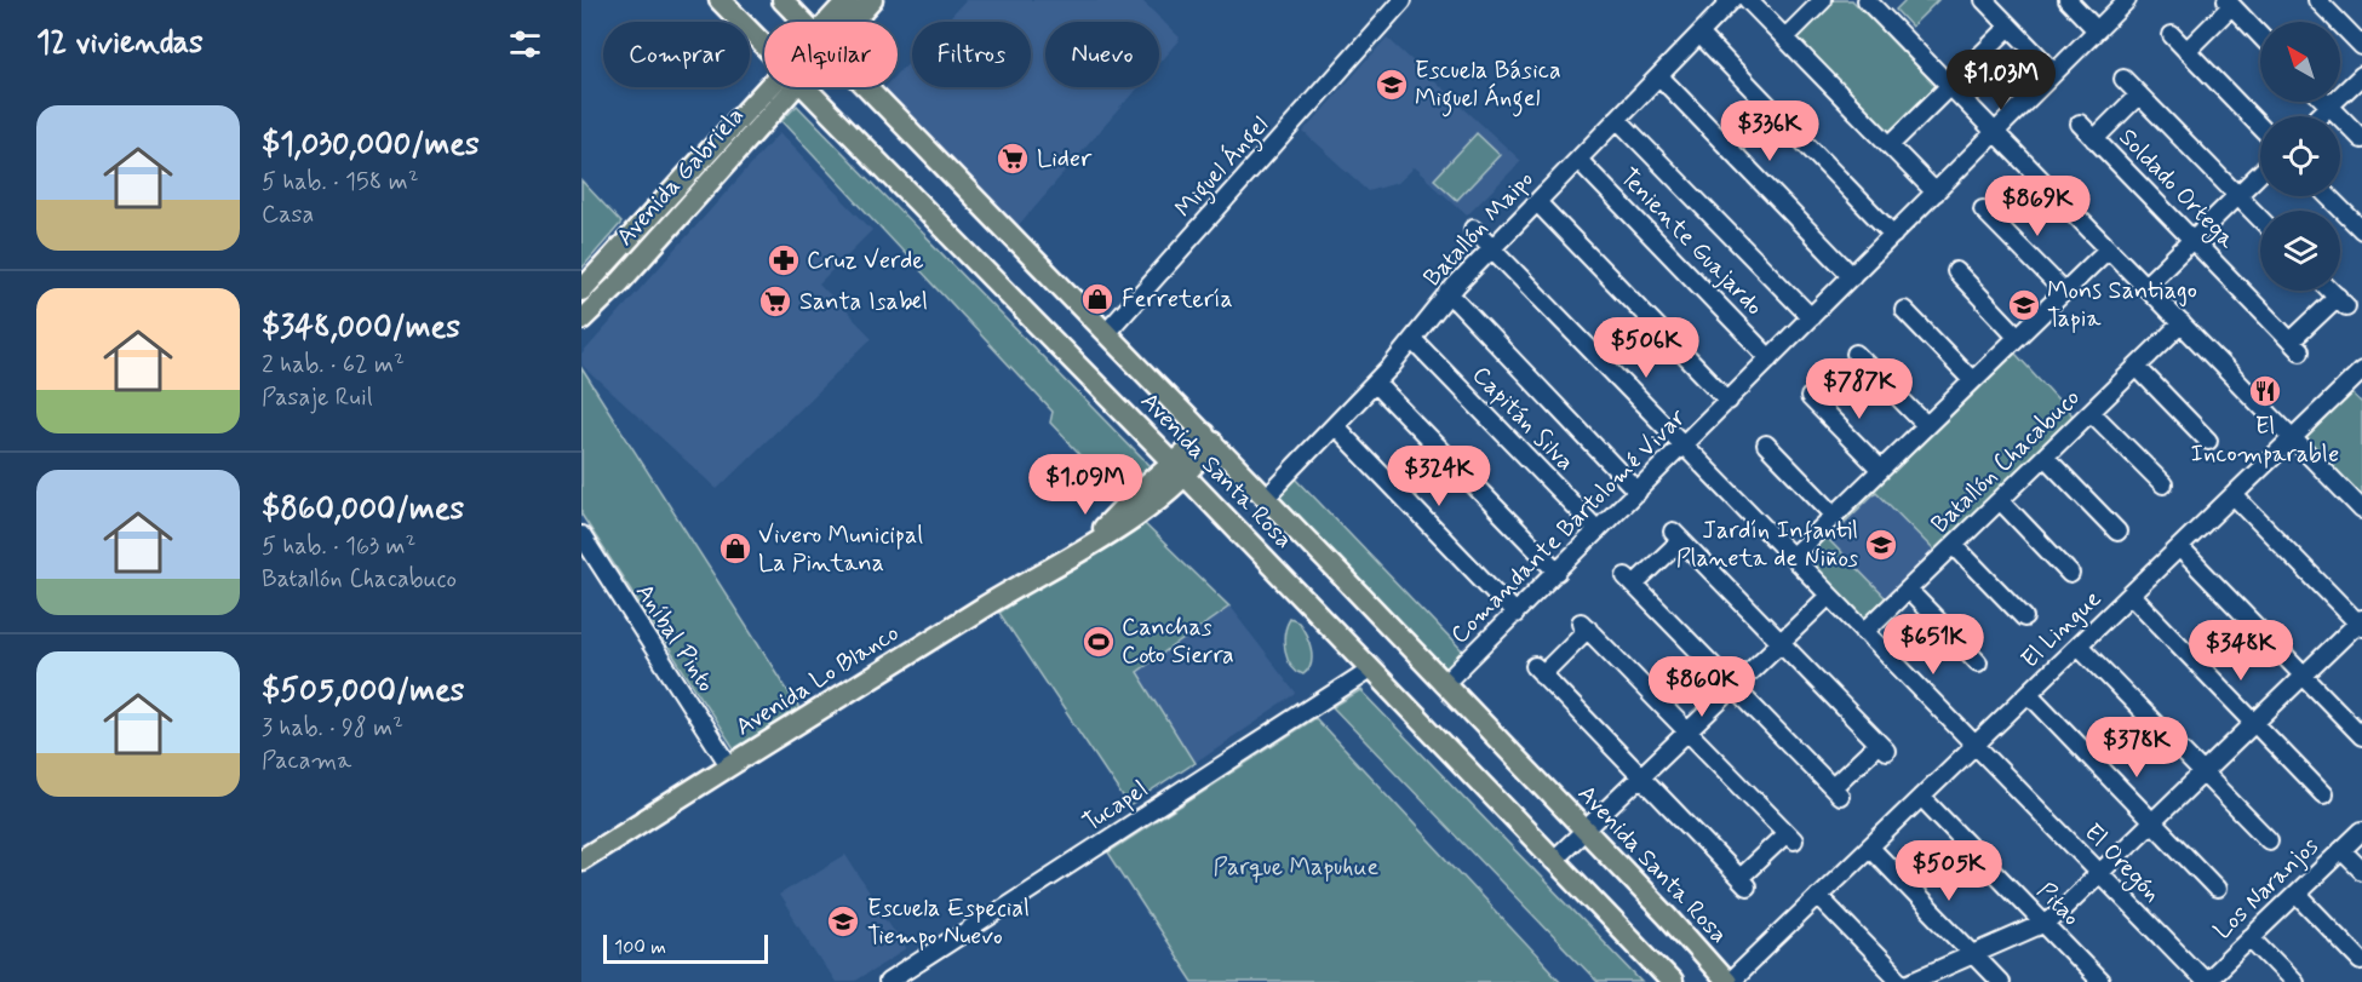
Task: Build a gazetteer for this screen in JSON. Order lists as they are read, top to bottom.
{
  "streets": {
    "main road": ["Avenida Gabriela", "Avenida Santa Rosa", "Avenida Lo Blanco"],
    "street": [
      "Miguel Ángel",
      "Soldado Ortega",
      "Batallón Maipo",
      "Teniente Guajardo",
      "Capitán Silva",
      "Batallón Chacabuco",
      "Comandante Bartolomé Vivar",
      "El Lingue",
      "Aníbal Pinto",
      "Tucapel",
      "El Oregón",
      "Los Naranjos",
      "Pitao"
    ]
  },
  "crossings": [
    ["Miguel Ángel", "Avenida Santa Rosa"],
    ["Batallón Maipo", "Teniente Guajardo"],
    ["Batallón Maipo", "Capitán Silva"],
    ["Batallón Maipo", "Avenida Santa Rosa"],
    ["Batallón Maipo", "El Oregón"],
    ["Teniente Guajardo", "Comandante Bartolomé Vivar"],
    ["Capitán Silva", "Comandante Bartolomé Vivar"],
    ["Batallón Chacabuco", "El Oregón"],
    ["Avenida Santa Rosa", "Comandante Bartolomé Vivar"],
    ["Avenida Santa Rosa", "El Lingue"],
    ["Avenida Santa Rosa", "Avenida Lo Blanco"],
    ["Avenida Santa Rosa", "Tucapel"],
    ["Comandante Bartolomé Vivar", "El Oregón"],
    ["El Lingue", "El Oregón"],
    ["El Lingue", "Pitao"],
    ["Aníbal Pinto", "Avenida Lo Blanco"],
    ["El Oregón", "Los Naranjos"]
  ],
  "parks": ["Parque Mapuhue"],
  "places": {
    "school or university": [
      "Escuela Básica Miguel Ángel",
      "Mons Santiago Tapia",
      "Jardín Infantil Planeta de Niños",
      "Escuela Especial Tiempo Nuevo"
    ],
    "supermarket": ["Lider", "Santa Isabel"],
    "pharmacy": ["Cruz Verde"],
    "shop": ["Ferretería", "Vivero Municipal La Pintana"],
    "restaurant": ["El Incomparable"],
    "sports": ["Canchas Coto Sierra"]
  },
  "scale_bar": "100 m",
  "north": "top left",
  "page": {
    "heading": "12 viviendas",
    "chip": [
      "Comprar",
      "Alquilar",
      "Filtros",
      "Nuevo"
    ],
    "price": [
      "$1.03M",
      "$336K",
      "$869K",
      "$506K",
      "$787K",
      "$324K",
      "$1.09M",
      "$651K",
      "$348K",
      "$860K",
      "$378K",
      "$505K"
    ],
    "list": [
      {
        "name": "$1,030,000/mes",
        "note": "5 hab. · 158 m² · Casa"
      },
      {
        "name": "$348,000/mes",
        "note": "2 hab. · 62 m² · Pasaje Ruil"
      },
      {
        "name": "$860,000/mes",
        "note": "5 hab. · 163 m² · Batallón Chacabuco"
      },
      {
        "name": "$505,000/mes",
        "note": "3 hab. · 98 m² · Pacama"
      }
    ],
    "scale": "100 m"
  }
}
